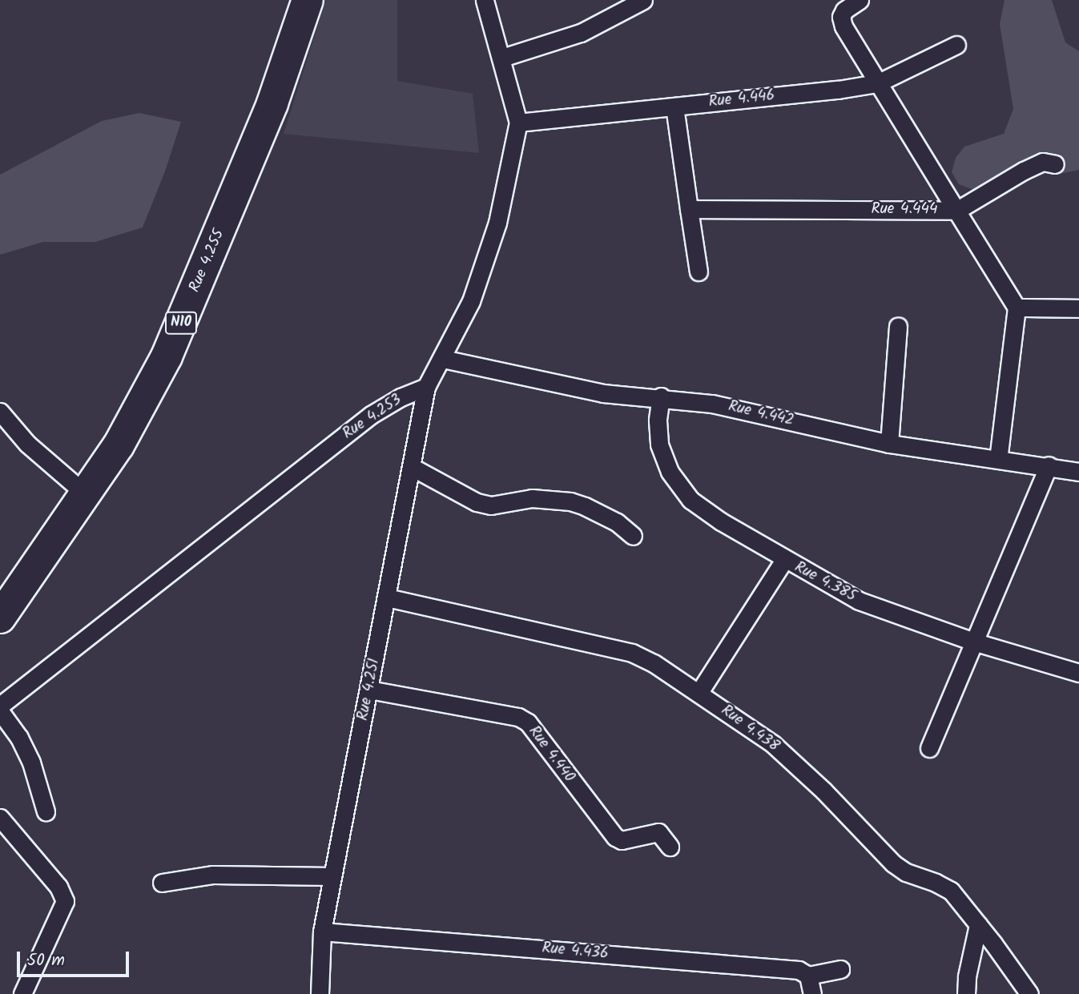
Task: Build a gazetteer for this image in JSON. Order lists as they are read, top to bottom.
{
  "streets": {
    "highway": ["Rue 4.255", "N10"],
    "street": [
      "Rue 4.446",
      "Rue 4.444",
      "Rue 4.442",
      "Rue 4.253",
      "Rue 4.385",
      "Rue 4.251",
      "Rue 4.438",
      "Rue 4.440",
      "Rue 4.436"
    ]
  },
  "crossings": [
    ["Rue 4.442", "Rue 4.385"],
    ["Rue 4.253", "Rue 4.251"],
    ["Rue 4.251", "Rue 4.438"],
    ["Rue 4.251", "Rue 4.440"],
    ["Rue 4.251", "Rue 4.436"]
  ],
  "scale_bar": "50 m"
}
